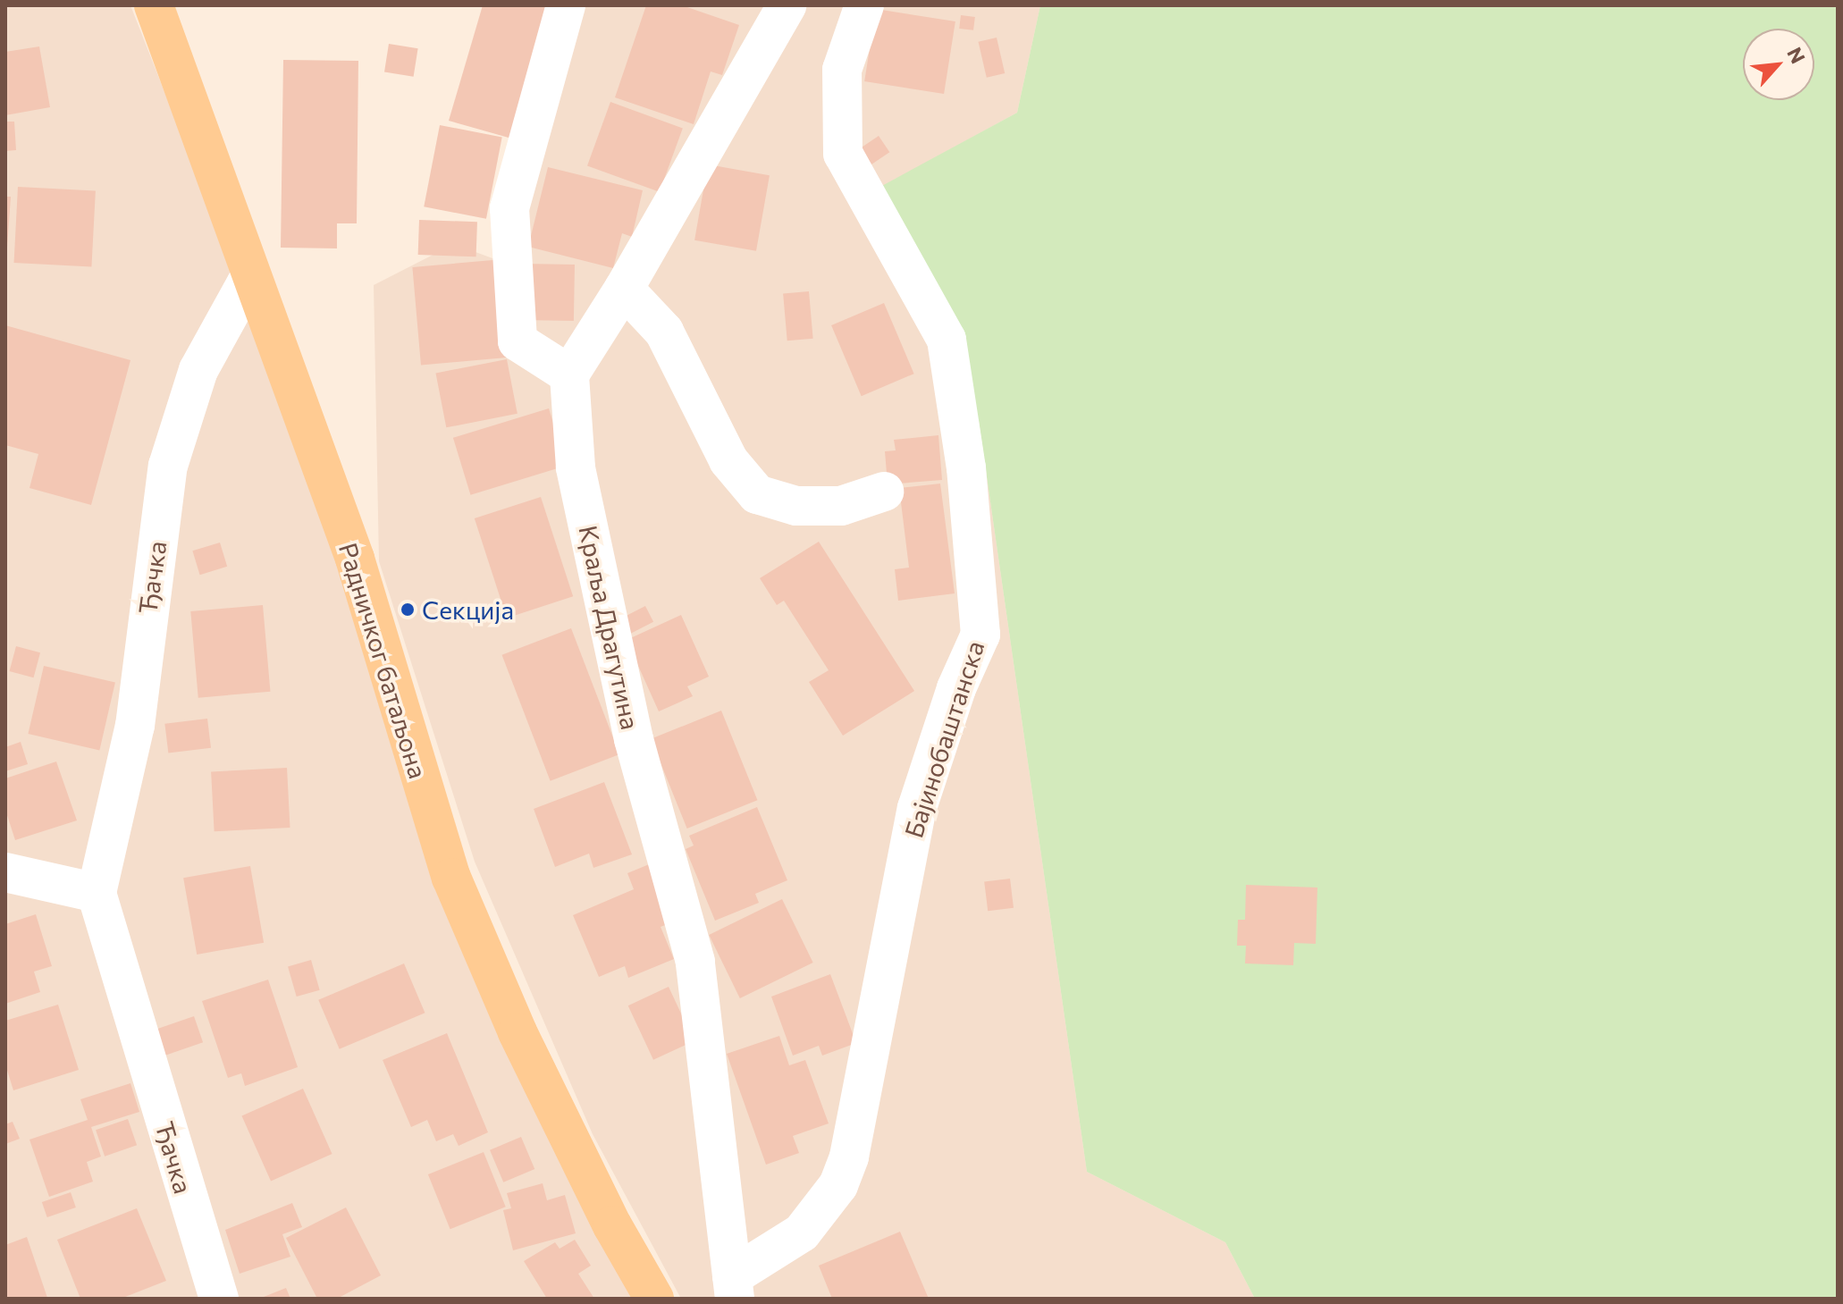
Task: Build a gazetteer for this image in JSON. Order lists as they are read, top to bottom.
{
  "streets": {
    "main road": ["Радничког батаљона"],
    "street": ["Ђачка", "Краља Драгутина", "Бајинобаштанска"]
  },
  "crossings": [
    ["Ђачка", "Радничког батаљона"],
    ["Краља Драгутина", "Бајинобаштанска"]
  ],
  "places": ["Секција"],
  "north": "top right"
}
